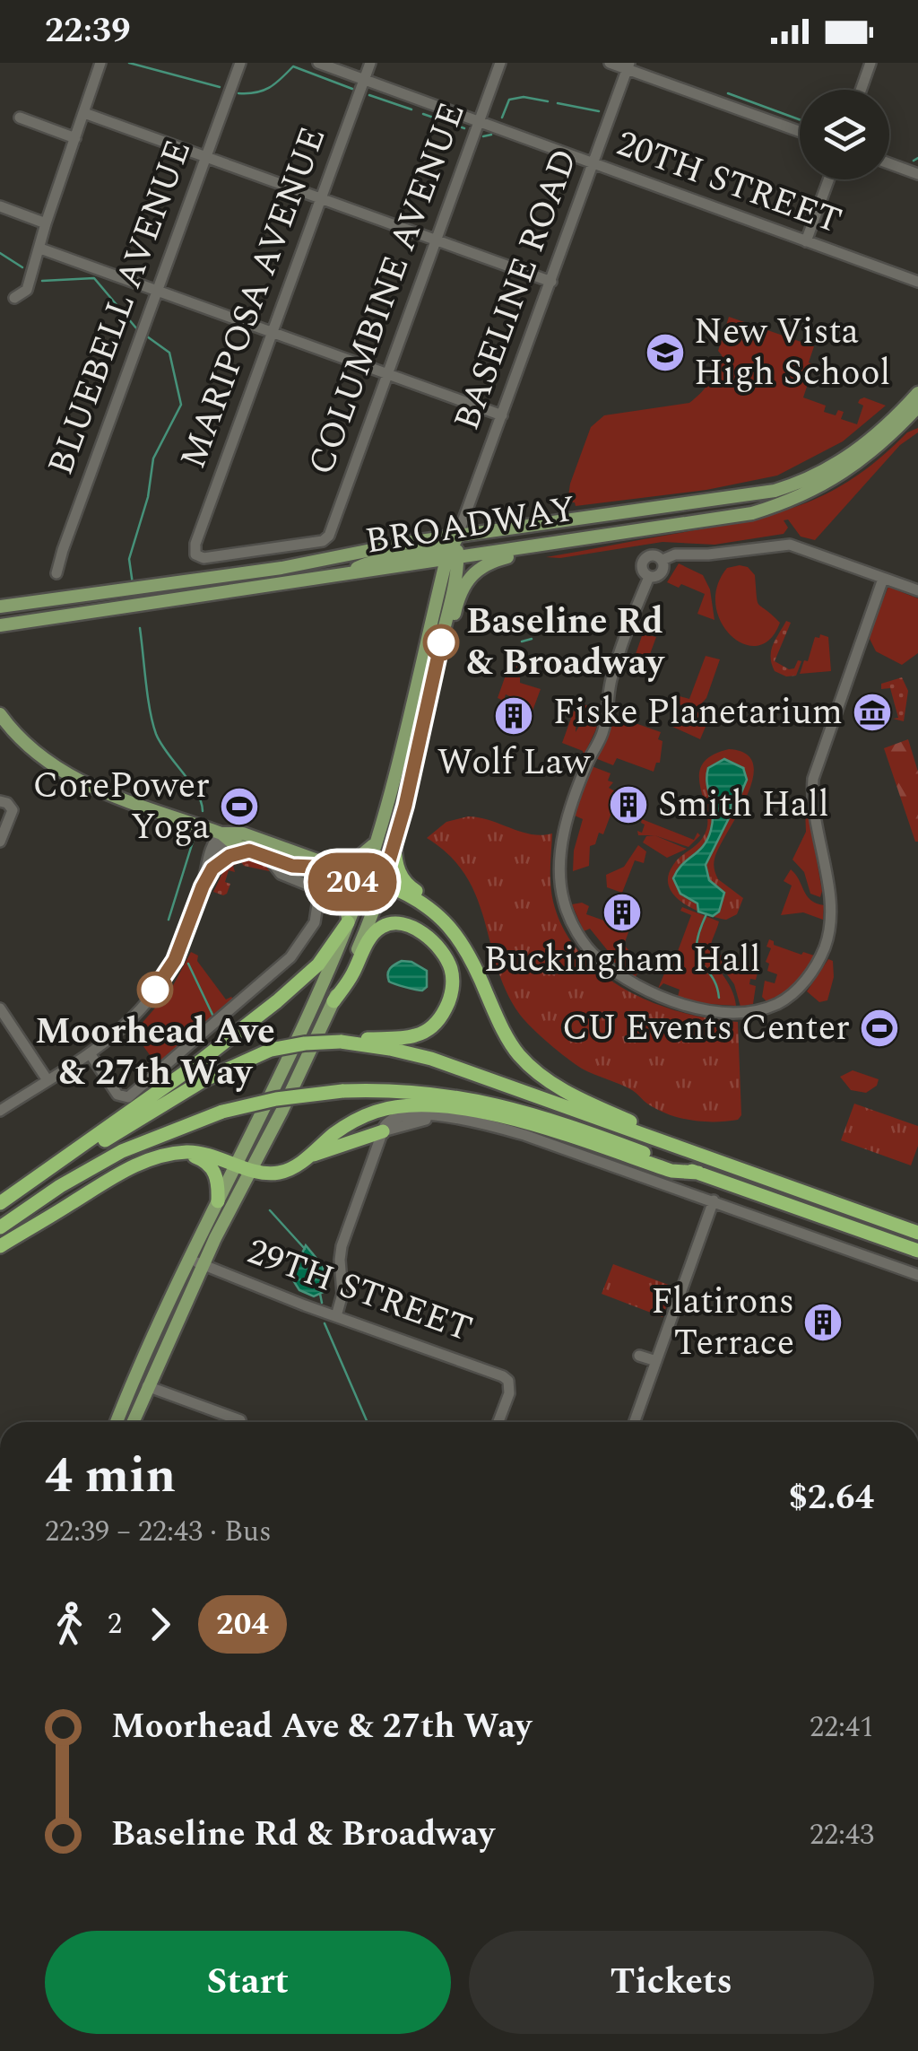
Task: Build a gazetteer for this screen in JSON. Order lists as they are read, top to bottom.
{
  "streets": {
    "main road": ["BASELINE ROAD", "BROADWAY"],
    "street": [
      "20TH STREET",
      "COLUMBINE AVENUE",
      "MARIPOSA AVENUE",
      "BLUEBELL AVENUE",
      "29TH STREET"
    ]
  },
  "crossings": [
    ["20TH STREET", "COLUMBINE AVENUE"],
    ["20TH STREET", "BASELINE ROAD"],
    ["20TH STREET", "MARIPOSA AVENUE"],
    ["COLUMBINE AVENUE", "MARIPOSA AVENUE"],
    ["BASELINE ROAD", "BROADWAY"],
    ["BASELINE ROAD", "29TH STREET"]
  ],
  "places": {
    "school or university": ["New Vista High School"],
    "other": ["Baseline Rd & Broadway", "Moorhead Ave & 27th Way"],
    "museum": ["Fiske Planetarium"],
    "building": [
      "Wolf Law",
      "Smith Hall",
      "Buckingham Hall",
      "Flatirons Terrace"
    ],
    "sports": ["CorePower Yoga", "CU Events Center"]
  },
  "lines": ["bus line 204"],
  "page": {
    "status": "22:39",
    "on_map": "204",
    "heading": ["4 min", "22:39 – 22:43 · Bus", "$2.64"],
    "legs": ["2", "204"],
    "list": [
      {
        "name": "Moorhead Ave & 27th Way",
        "value": "22:41"
      },
      {
        "name": "Baseline Rd & Broadway",
        "value": "22:43"
      }
    ],
    "buttons": ["Start", "Tickets"]
  }
}
